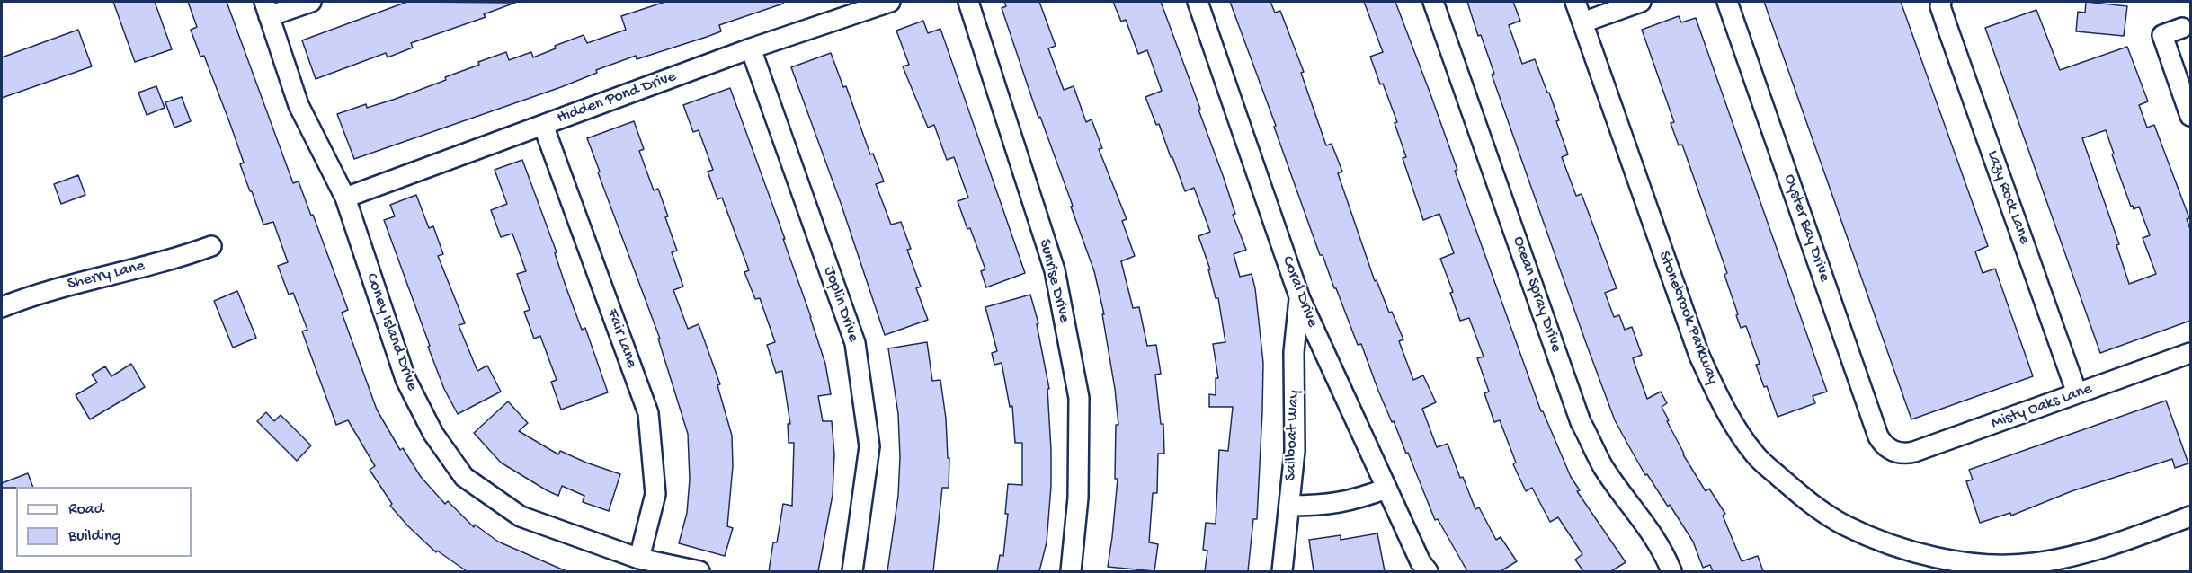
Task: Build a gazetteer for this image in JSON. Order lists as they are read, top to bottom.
{
  "streets": {
    "street": [
      "Hidden Pond Drive",
      "Lazy Rock Lane",
      "Oyster Bay Drive",
      "Sherry Lane",
      "Sunrise Drive",
      "Coral Drive",
      "Ocean Spray Drive",
      "Joplin Drive",
      "Stonebrook Parkway",
      "Coney Island Drive",
      "Fair Lane",
      "Misty Oaks Lane",
      "Sailboat Way"
    ]
  },
  "crossings": [
    ["Hidden Pond Drive", "Joplin Drive"],
    ["Hidden Pond Drive", "Coney Island Drive"],
    ["Hidden Pond Drive", "Fair Lane"],
    ["Lazy Rock Lane", "Misty Oaks Lane"],
    ["Oyster Bay Drive", "Misty Oaks Lane"],
    ["Coral Drive", "Sailboat Way"],
    ["Coney Island Drive", "Fair Lane"]
  ],
  "legend": ["Road", "Building"]
}
